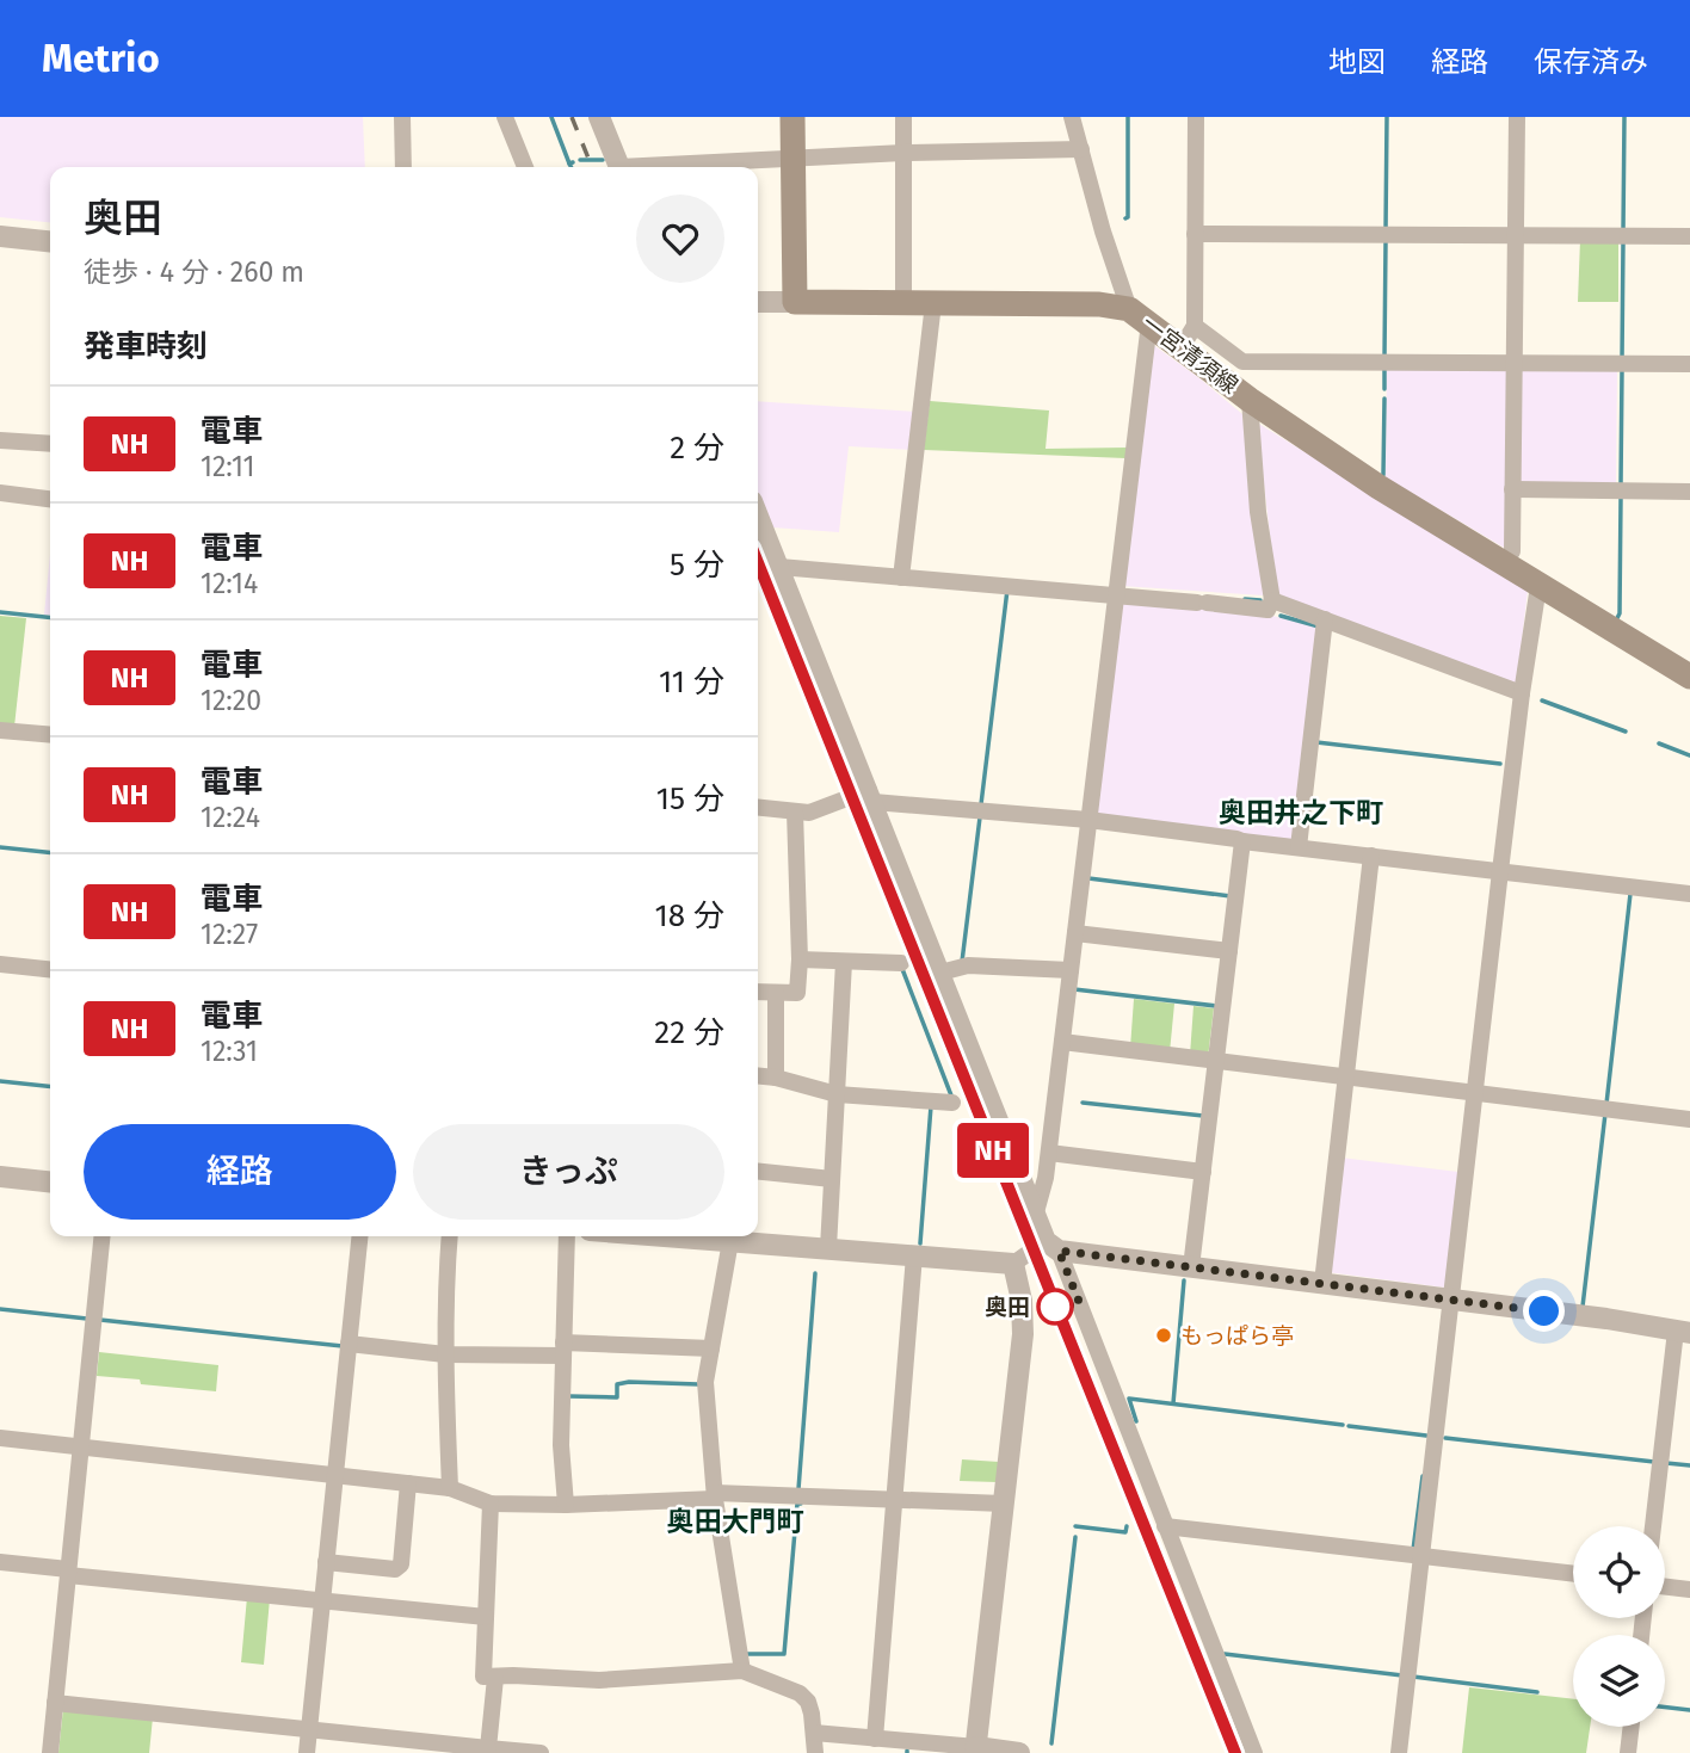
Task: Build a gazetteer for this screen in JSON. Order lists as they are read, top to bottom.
{
  "streets": {
    "main road": ["一宮清須線"]
  },
  "districts": ["奥田井之下町", "奥田大門町"],
  "places": ["奥田", "もっぱら亭"],
  "page": {
    "header": "Metrio",
    "nav": ["地図", "経路", "保存済み"],
    "on_map": "NH",
    "heading": [
      ["奥田", "徒歩 · 4 分 · 260 m"],
      "発車時刻"
    ],
    "list": [
      {
        "mark": "NH",
        "name": "電車",
        "note": "12:11",
        "value": "2 分"
      },
      {
        "mark": "NH",
        "name": "電車",
        "note": "12:14",
        "value": "5 分"
      },
      {
        "mark": "NH",
        "name": "電車",
        "note": "12:20",
        "value": "11 分"
      },
      {
        "mark": "NH",
        "name": "電車",
        "note": "12:24",
        "value": "15 分"
      },
      {
        "mark": "NH",
        "name": "電車",
        "note": "12:27",
        "value": "18 分"
      },
      {
        "mark": "NH",
        "name": "電車",
        "note": "12:31",
        "value": "22 分"
      }
    ],
    "buttons": ["経路", "きっぷ"]
  }
}
